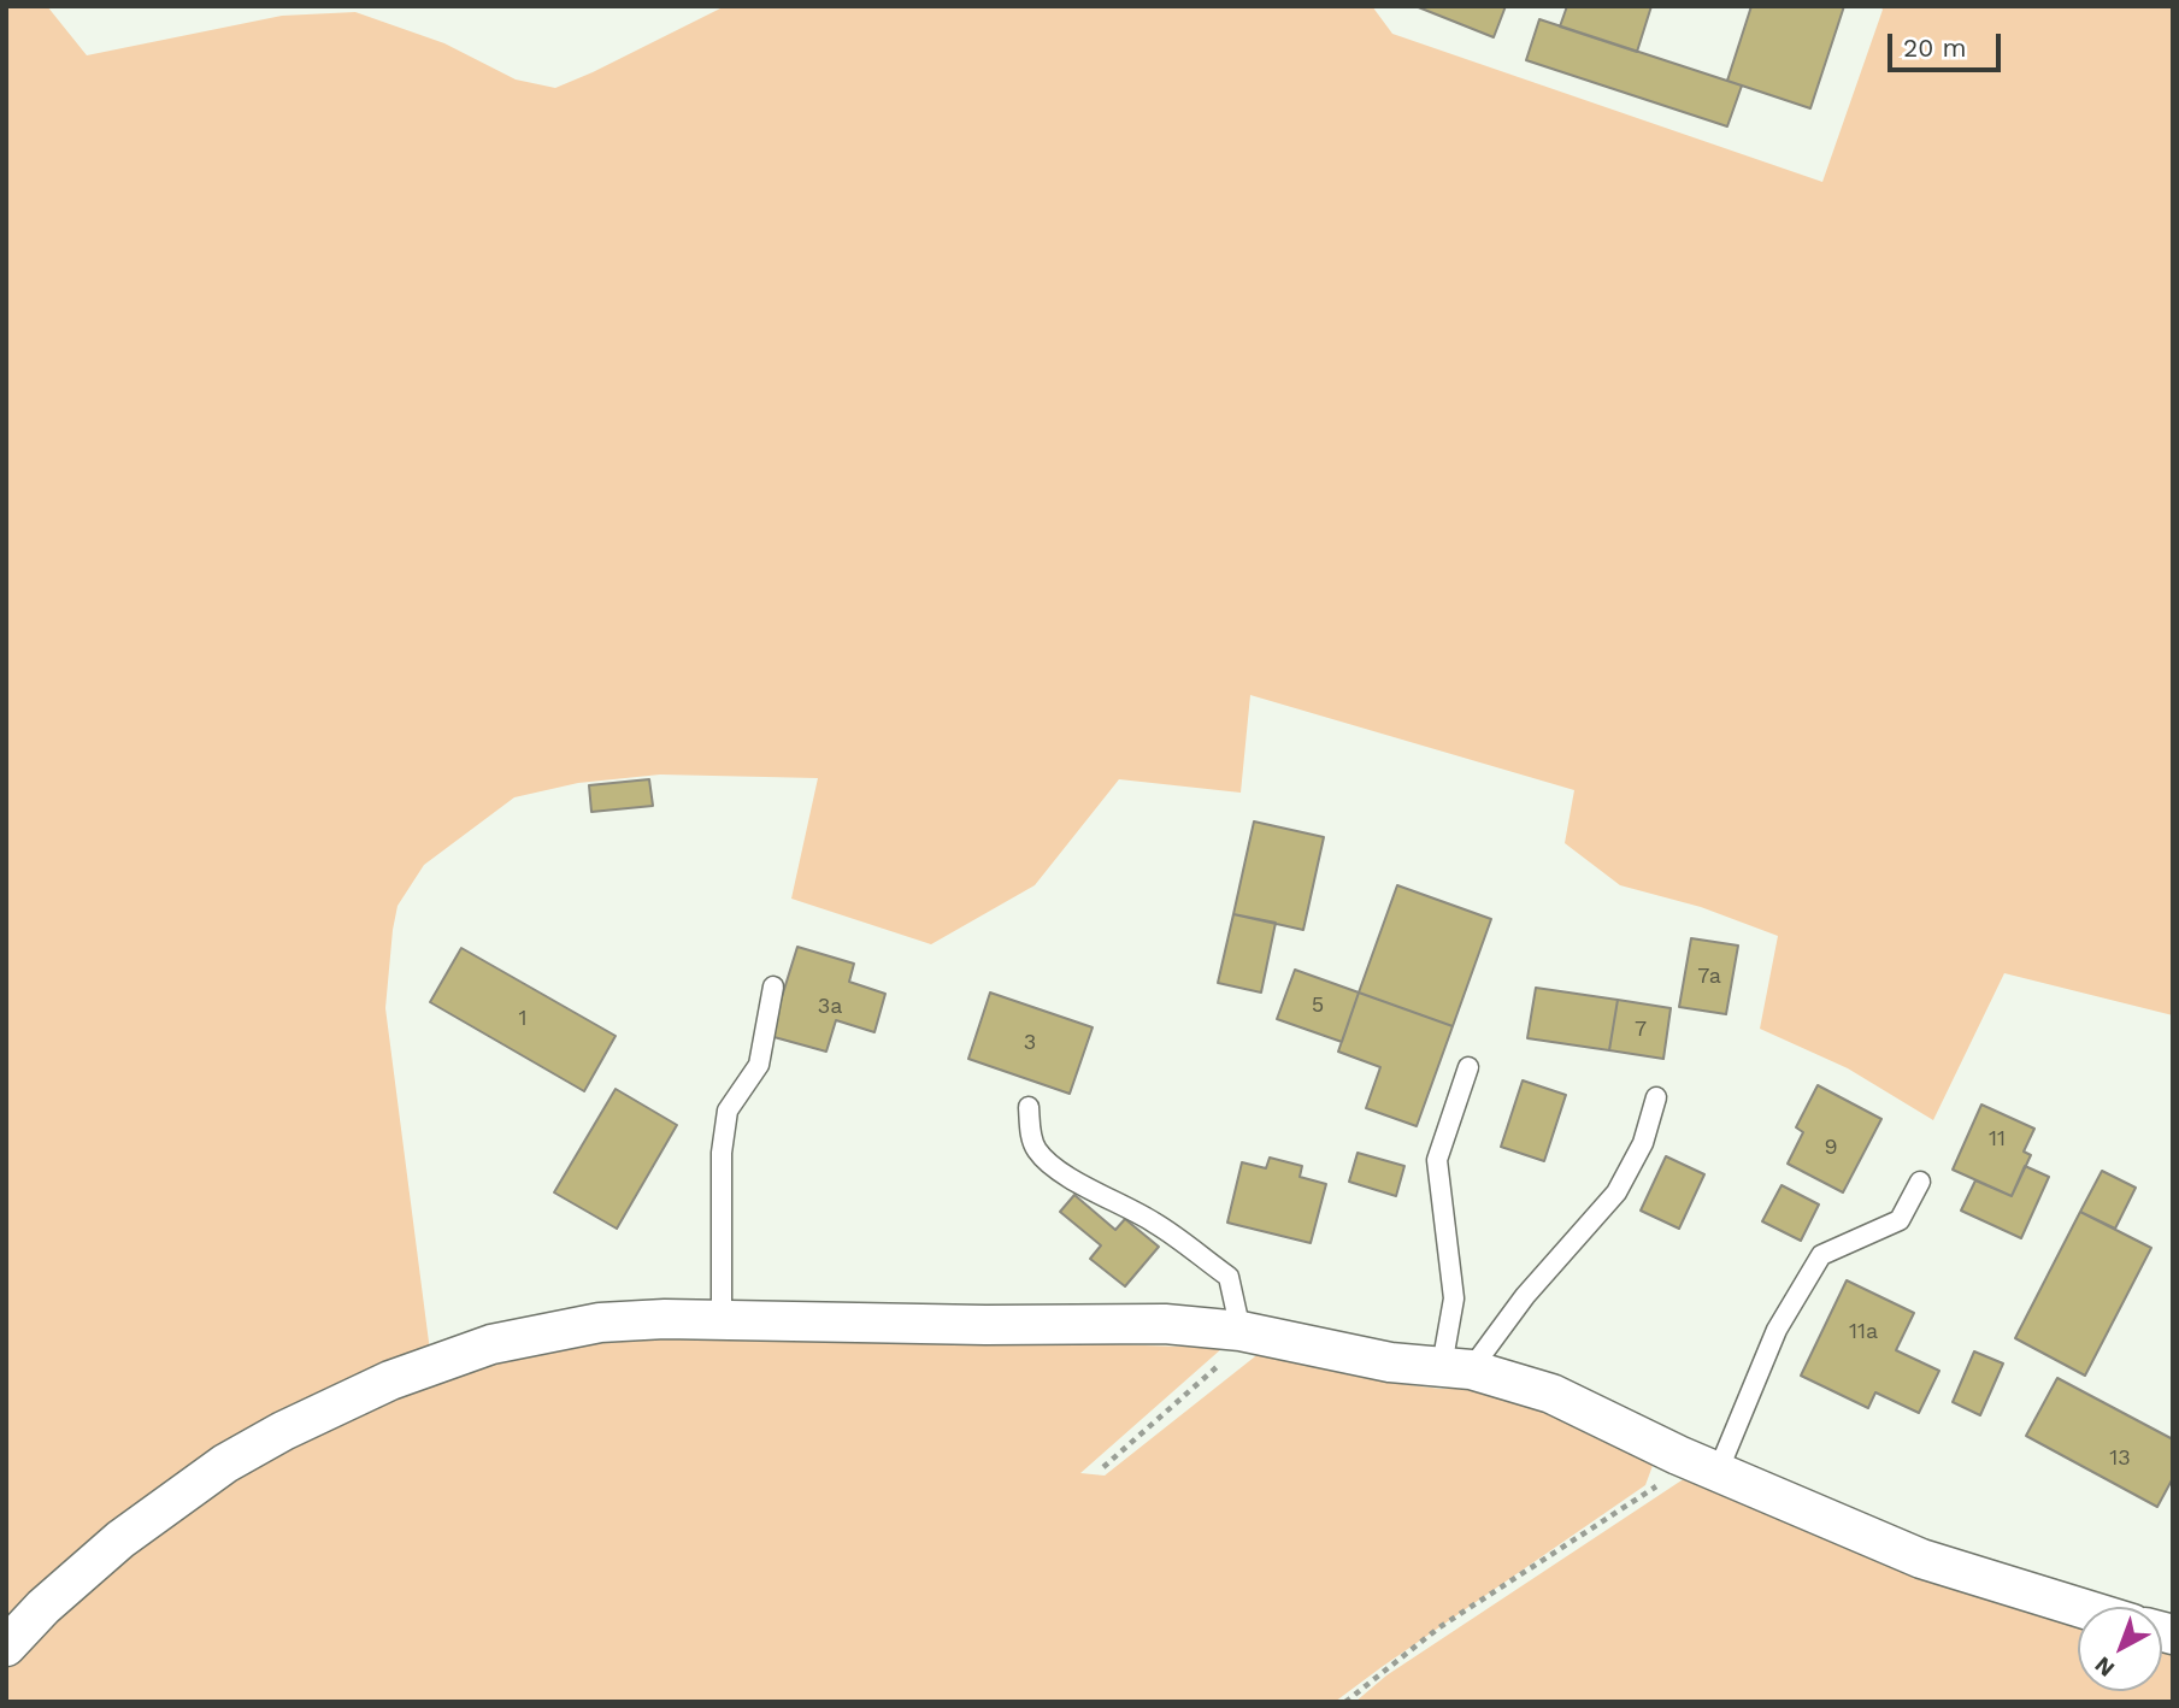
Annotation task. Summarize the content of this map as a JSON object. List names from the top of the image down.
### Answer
{
  "house_numbers": [
    "7a",
    "5",
    "3a",
    "1",
    "7",
    "3",
    "11",
    "9",
    "11a",
    "13"
  ],
  "scale_bar": "20 m",
  "north": "bottom left"
}
